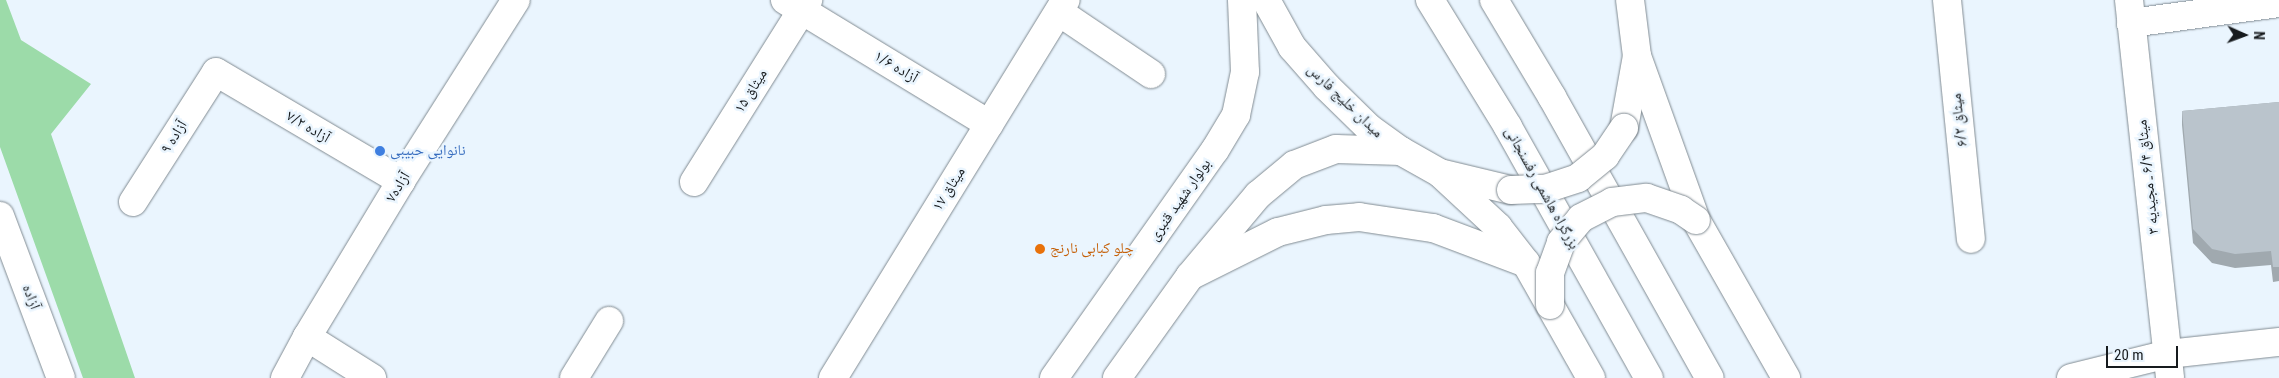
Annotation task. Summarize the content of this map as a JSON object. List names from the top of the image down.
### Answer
{
  "streets": {
    "main road": [
      "آزاده ۱/۶",
      "میثاق ۱۵",
      "میدان خلیج فارس",
      "میثاق ۶/۲",
      "آزاده ۷/۲",
      "آزاده ۹",
      "میثاق ۶/۴ ـ مجیدیه ۳",
      "آزاده۷",
      "بزرگراه هاشمی رفسنجانی",
      "میثاق ۱۷",
      "بولوار شهید قنبری",
      "آزاده"
    ]
  },
  "crossings": [
    ["آزاده ۱/۶", "میثاق ۱۵"],
    ["آزاده ۱/۶", "میثاق ۱۷"],
    ["آزاده ۷/۲", "آزاده ۹"],
    ["آزاده ۷/۲", "آزاده۷"]
  ],
  "places": ["نانوایی حبیبی", "چلو کبابی نارنج"],
  "scale_bar": "20 m",
  "north": "right"
}
